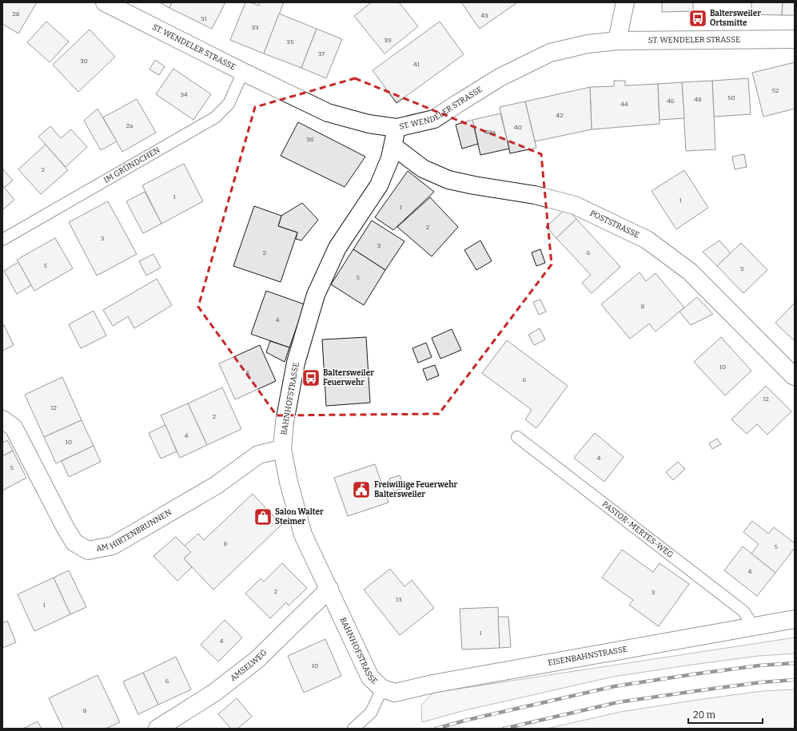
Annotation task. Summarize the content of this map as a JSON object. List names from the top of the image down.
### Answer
{
  "streets": {
    "street": [
      "ST. WENDELER STRASSE",
      "POSTSTRASSE",
      "BAHNHOFSTRASSE",
      "AM HIRTENBRUNNEN",
      "EISENBAHNSTRASSE",
      "AMSELWEG"
    ],
    "lane": ["IM GRÜNDCHEN", "PASTOR-MERTES-WEG"]
  },
  "crossings": [
    ["ST. WENDELER STRASSE", "IM GRÜNDCHEN"],
    ["ST. WENDELER STRASSE", "BAHNHOFSTRASSE"],
    ["POSTSTRASSE", "BAHNHOFSTRASSE"],
    ["BAHNHOFSTRASSE", "AM HIRTENBRUNNEN"],
    ["BAHNHOFSTRASSE", "EISENBAHNSTRASSE"],
    ["BAHNHOFSTRASSE", "AMSELWEG"],
    ["PASTOR-MERTES-WEG", "EISENBAHNSTRASSE"]
  ],
  "places": {
    "bus stop": ["Baltersweiler Ortsmitte", "Baltersweiler Feuerwehr"],
    "public building": ["Freiwillige Feuerwehr Baltersweiler"],
    "shop": ["Salon Walter Steimer"]
  },
  "house_numbers": [
    "28",
    "43",
    "31",
    "33",
    "39",
    "35",
    "37",
    "30",
    "41",
    "52",
    "34",
    "50",
    "48",
    "46",
    "44",
    "42",
    "2a",
    "40",
    "40a",
    "38",
    "2",
    "1",
    "1",
    "1",
    "2",
    "3",
    "3",
    "2",
    "6",
    "5",
    "3",
    "5",
    "8",
    "4",
    "10",
    "6",
    "6",
    "12",
    "12",
    "2",
    "4",
    "10",
    "4",
    "5",
    "8",
    "5",
    "4",
    "2",
    "3",
    "13",
    "1",
    "1",
    "4",
    "10",
    "6",
    "8"
  ],
  "scale_bar": "20 m"
}
